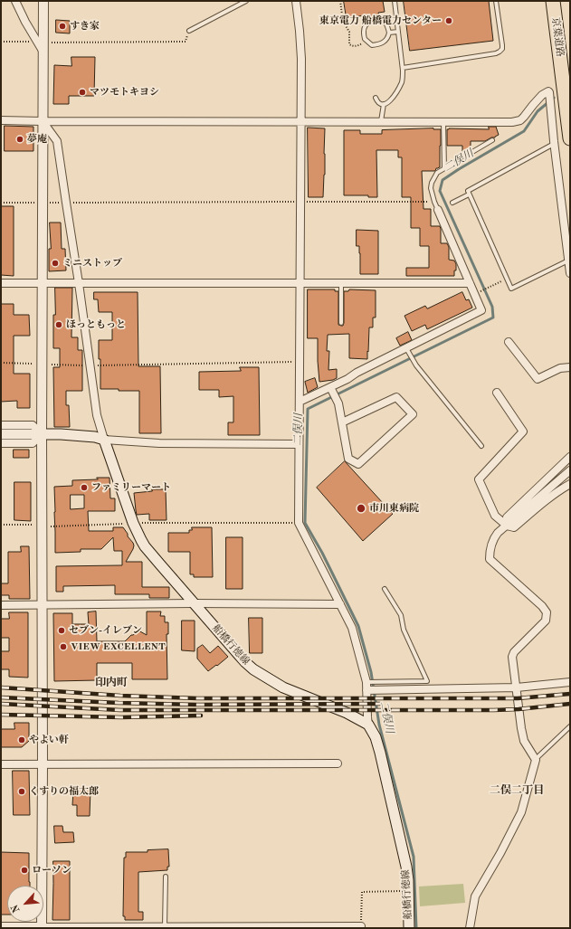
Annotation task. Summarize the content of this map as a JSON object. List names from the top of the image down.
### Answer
{
  "streets": {
    "highway": ["京葉道路"],
    "main road": ["船橋行徳線"]
  },
  "districts": ["印内町", "二俣二丁目"],
  "water": ["二俣川"],
  "places": [
    "東京電力 船橋電力センター",
    "すき家",
    "マツモトキヨシ",
    "夢庵",
    "ミニストップ",
    "ほっともっと",
    "ファミリーマート",
    "市川東病院",
    "セブン-イレブン",
    "VIEW EXCELLENT",
    "やよい軒",
    "くすりの福太郎",
    "ローソン"
  ],
  "north": "bottom left"
}
